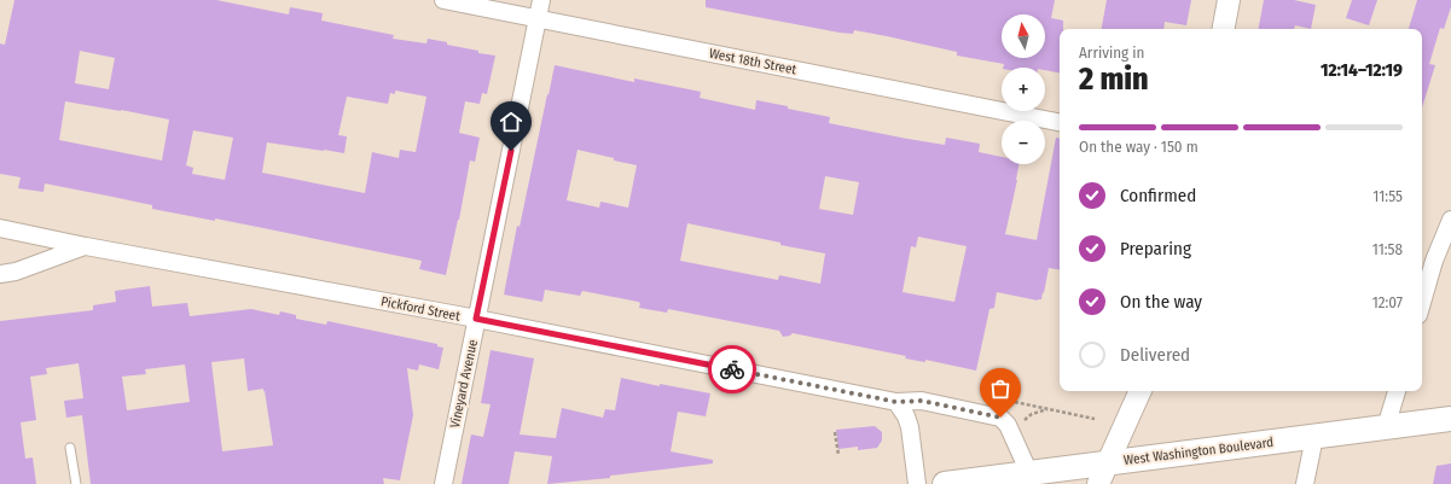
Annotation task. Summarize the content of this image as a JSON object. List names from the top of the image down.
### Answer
{
  "streets": {
    "main road": ["West Washington Boulevard"],
    "street": ["West 18th Street", "Pickford Street", "Vineyard Avenue"]
  },
  "crossings": [
    ["West 18th Street", "Vineyard Avenue"],
    ["Pickford Street", "Vineyard Avenue"],
    ["Pickford Street", "West Washington Boulevard"]
  ],
  "north": "top",
  "page": {
    "map_buttons": ["+", "−"],
    "heading": ["2 min", "Arriving in", "12:14–12:19"],
    "bar": "On the way · 150 m",
    "list": [
      ["Confirmed", "11:55"],
      ["Preparing", "11:58"],
      ["On the way", "12:07"],
      "Delivered"
    ]
  }
}
